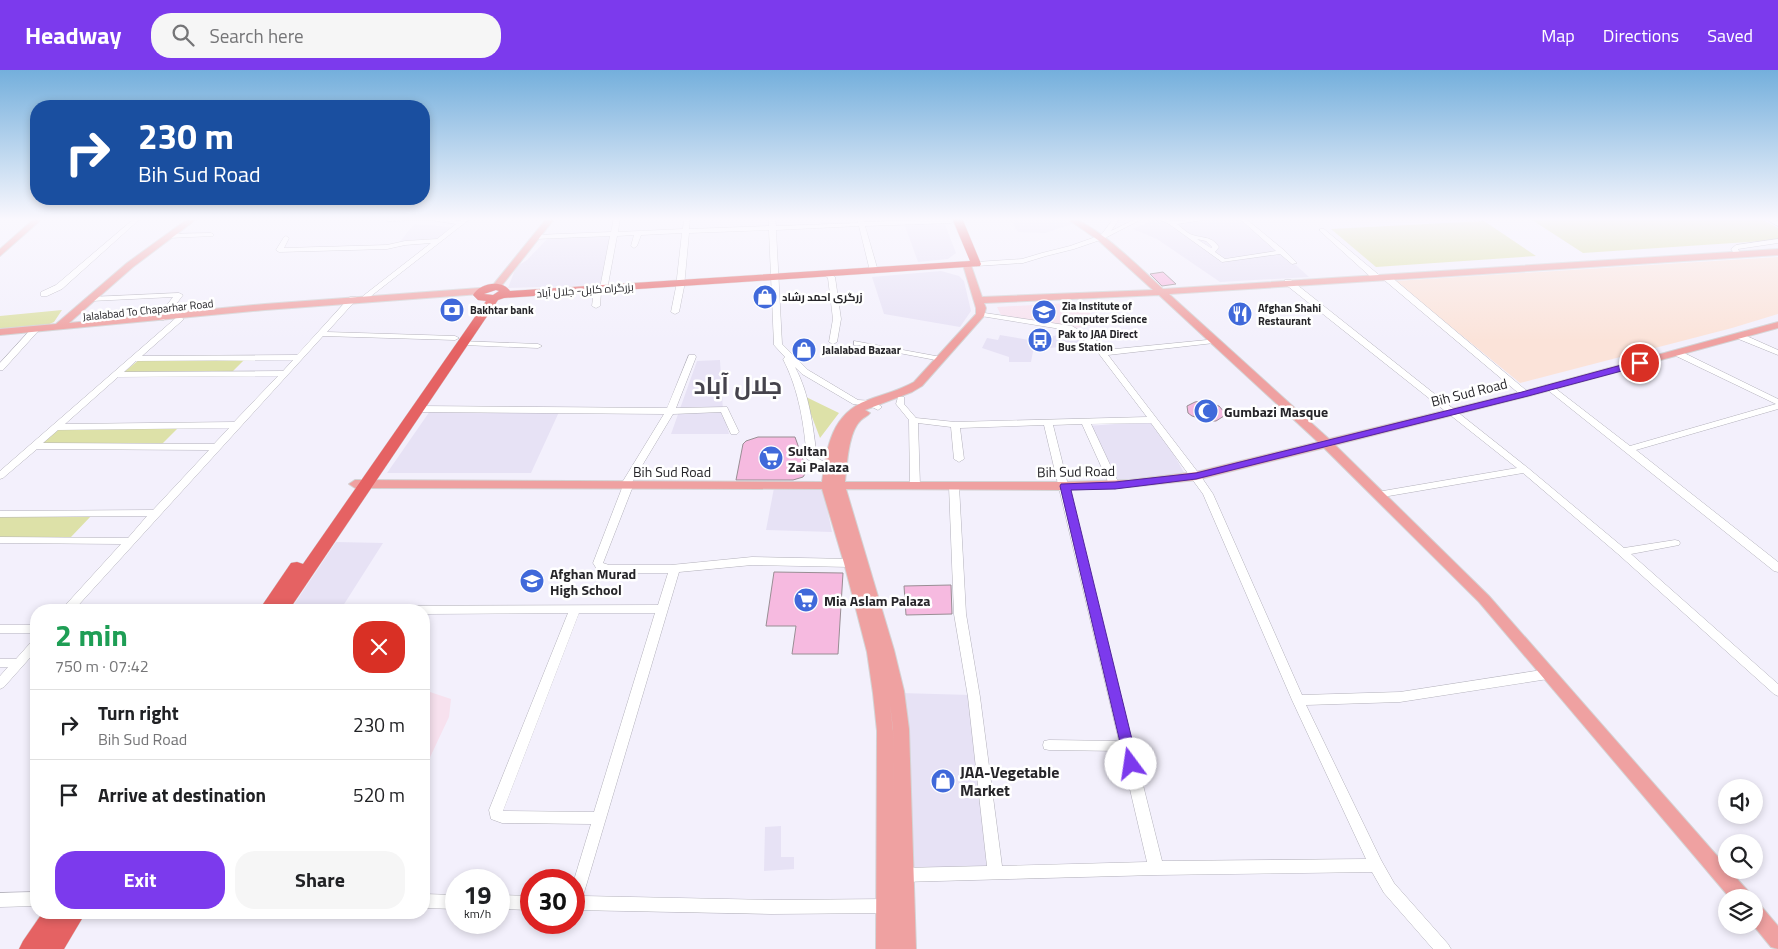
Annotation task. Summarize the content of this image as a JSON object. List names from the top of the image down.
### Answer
{
  "streets": {
    "highway": ["بزرگراه کابل- جلال آباد"],
    "main road": ["Jalalabad To Chaparhar Road", "Bih Sud Road"]
  },
  "crossings": [
    ["بزرگراه کابل- جلال آباد", "Jalalabad To Chaparhar Road"]
  ],
  "districts": ["جلال آباد"],
  "places": {
    "shop": ["زرگری احمد رشاد", "Jalalabad Bazaar", "JAA-Vegetable Market"],
    "bank": ["Bakhtar bank"],
    "school or university": ["Zia Institute of Computer Science", "Afghan Murad High School"],
    "restaurant": ["Afghan Shahi Restaurant"],
    "bus stop": ["Pak to JAA Direct Bus Station"],
    "mosque": ["Gumbazi Masque"],
    "supermarket": ["Sultan Zai Palaza", "Mia Aslam Palaza"]
  },
  "page": {
    "header": "Headway",
    "search": "Search here",
    "nav": ["Map", "Directions", "Saved"],
    "turn": ["230 m", "Bih Sud Road"],
    "heading": ["2 min", "750 m · 07:42"],
    "list": [
      {
        "name": "Turn right",
        "note": "Bih Sud Road",
        "value": "230 m"
      },
      {
        "name": "Arrive at destination",
        "value": "520 m"
      }
    ],
    "buttons": ["Exit", "Share"],
    "speed": "19 km/h",
    "limit": "30"
  }
}
